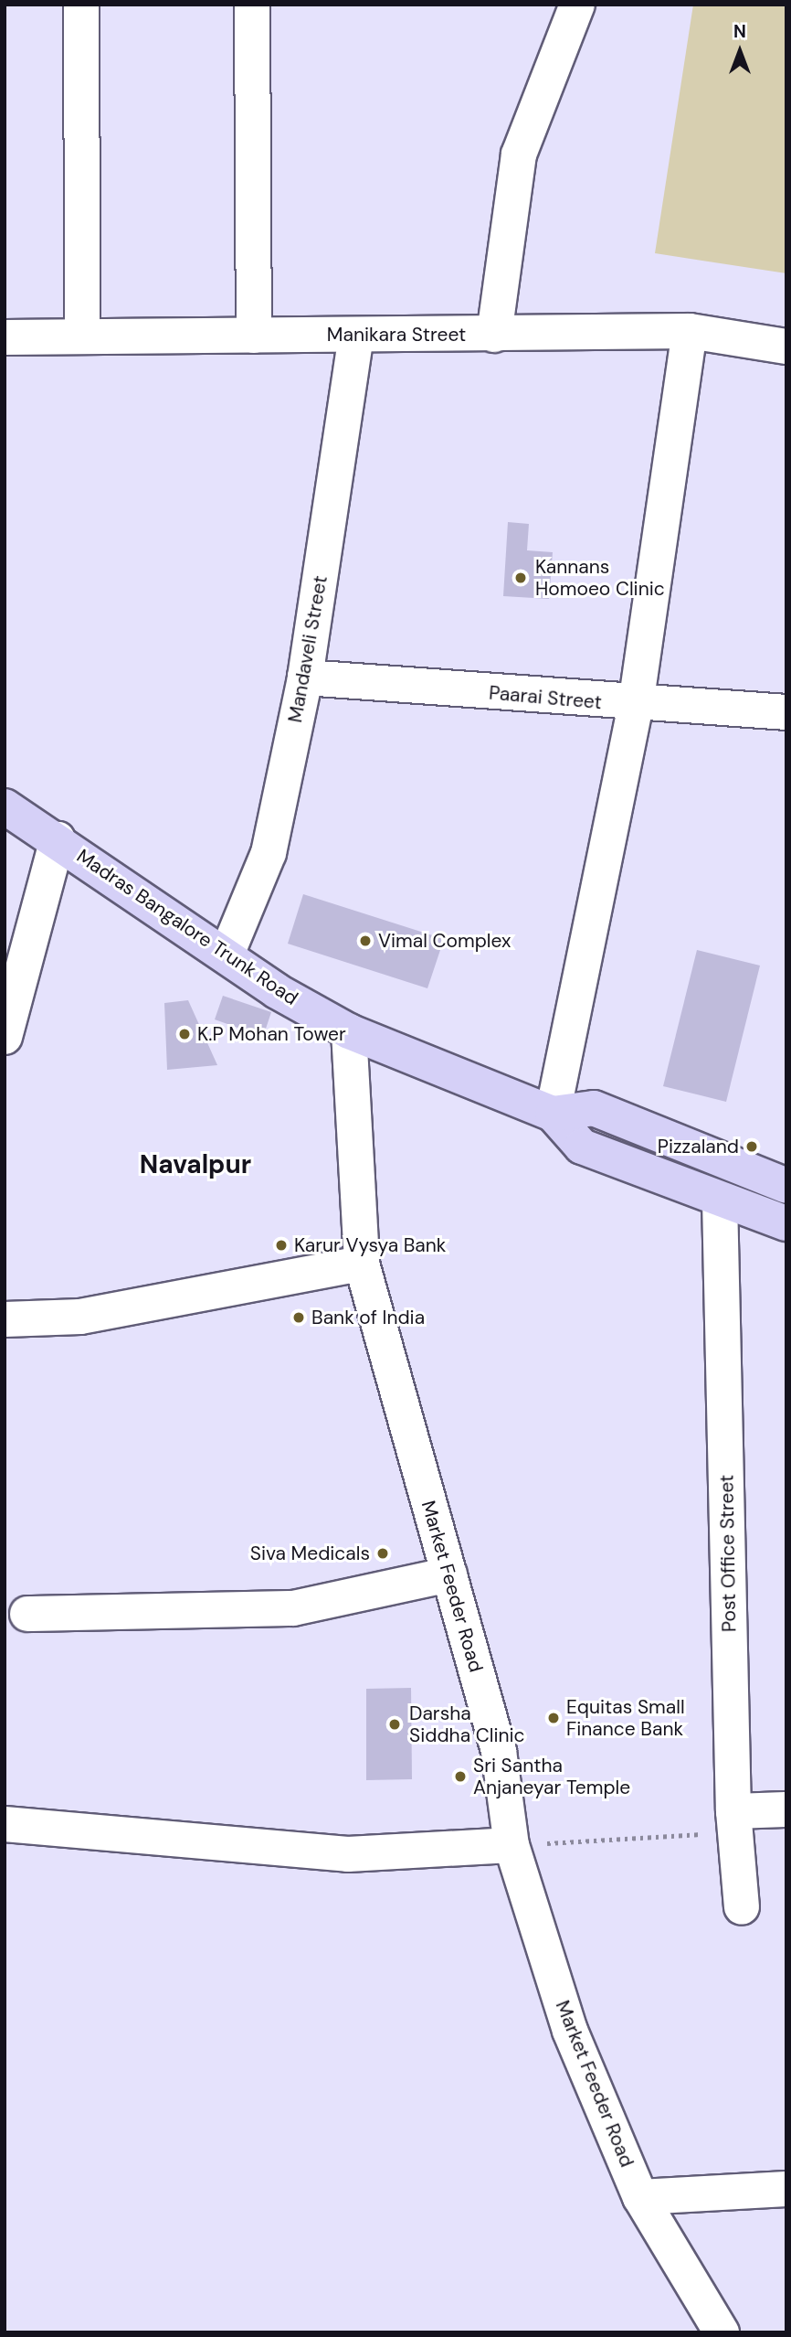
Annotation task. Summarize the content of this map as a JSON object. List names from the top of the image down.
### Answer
{
  "streets": {
    "highway": ["Madras Bangalore Trunk Road"],
    "street": [
      "Manikara Street",
      "Mandaveli Street",
      "Paarai Street",
      "Post Office Street",
      "Market Feeder Road"
    ]
  },
  "crossings": [
    ["Manikara Street", "Mandaveli Street"],
    ["Mandaveli Street", "Paarai Street"],
    ["Mandaveli Street", "Madras Bangalore Trunk Road"],
    ["Madras Bangalore Trunk Road", "Post Office Street"],
    ["Madras Bangalore Trunk Road", "Market Feeder Road"]
  ],
  "districts": ["Navalpur"],
  "places": [
    "Kannans Homoeo Clinic",
    "Vimal Complex",
    "K.P Mohan Tower",
    "Pizzaland",
    "Karur Vysya Bank",
    "Bank of India",
    "Siva Medicals",
    "Equitas Small Finance Bank",
    "Darsha Siddha Clinic",
    "Sri Santha Anjaneyar Temple"
  ],
  "north": "top"
}
